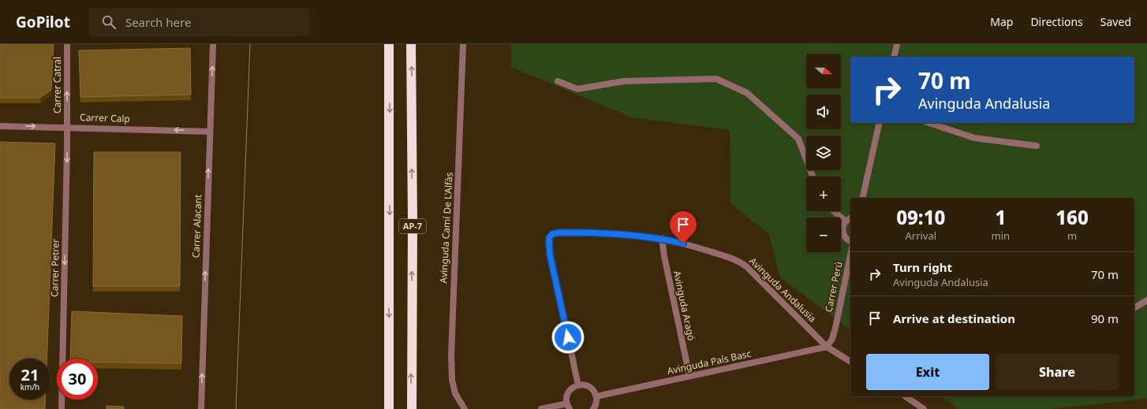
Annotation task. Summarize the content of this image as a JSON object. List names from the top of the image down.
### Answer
{
  "streets": {
    "highway": ["AP-7"],
    "street": [
      "Carrer Catral",
      "Carrer Calp",
      "Carrer Alacant",
      "Avinguda Camí De L'Alfàs",
      "Carrer Petrer",
      "Carrer Perú",
      "Avinguda Andalusia",
      "Avinguda Aragó",
      "Avinguda País Basc"
    ]
  },
  "crossings": [
    ["Carrer Catral", "Carrer Calp"],
    ["Carrer Catral", "Carrer Petrer"],
    ["Carrer Calp", "Carrer Alacant"],
    ["Carrer Calp", "Carrer Petrer"],
    ["Carrer Perú", "Avinguda Andalusia"],
    ["Carrer Perú", "Avinguda País Basc"],
    ["Avinguda Andalusia", "Avinguda Aragó"],
    ["Avinguda Andalusia", "Avinguda País Basc"],
    ["Avinguda Aragó", "Avinguda País Basc"]
  ],
  "one_way": ["Carrer Catral", "Carrer Alacant", "Carrer Petrer"],
  "north": "right",
  "page": {
    "header": "GoPilot",
    "search": "Search here",
    "nav": ["Map", "Directions", "Saved"],
    "map_buttons": ["+", "−"],
    "turn": ["70 m", "Avinguda Andalusia"],
    "eta": [
      "09:10",
      "Arrival",
      "1",
      "min",
      "160",
      "m"
    ],
    "list": [
      {
        "name": "Turn right",
        "note": "Avinguda Andalusia",
        "value": "70 m"
      },
      {
        "name": "Arrive at destination",
        "value": "90 m"
      }
    ],
    "buttons": ["Exit", "Share"],
    "speed": "21 km/h",
    "limit": "30"
  }
}
